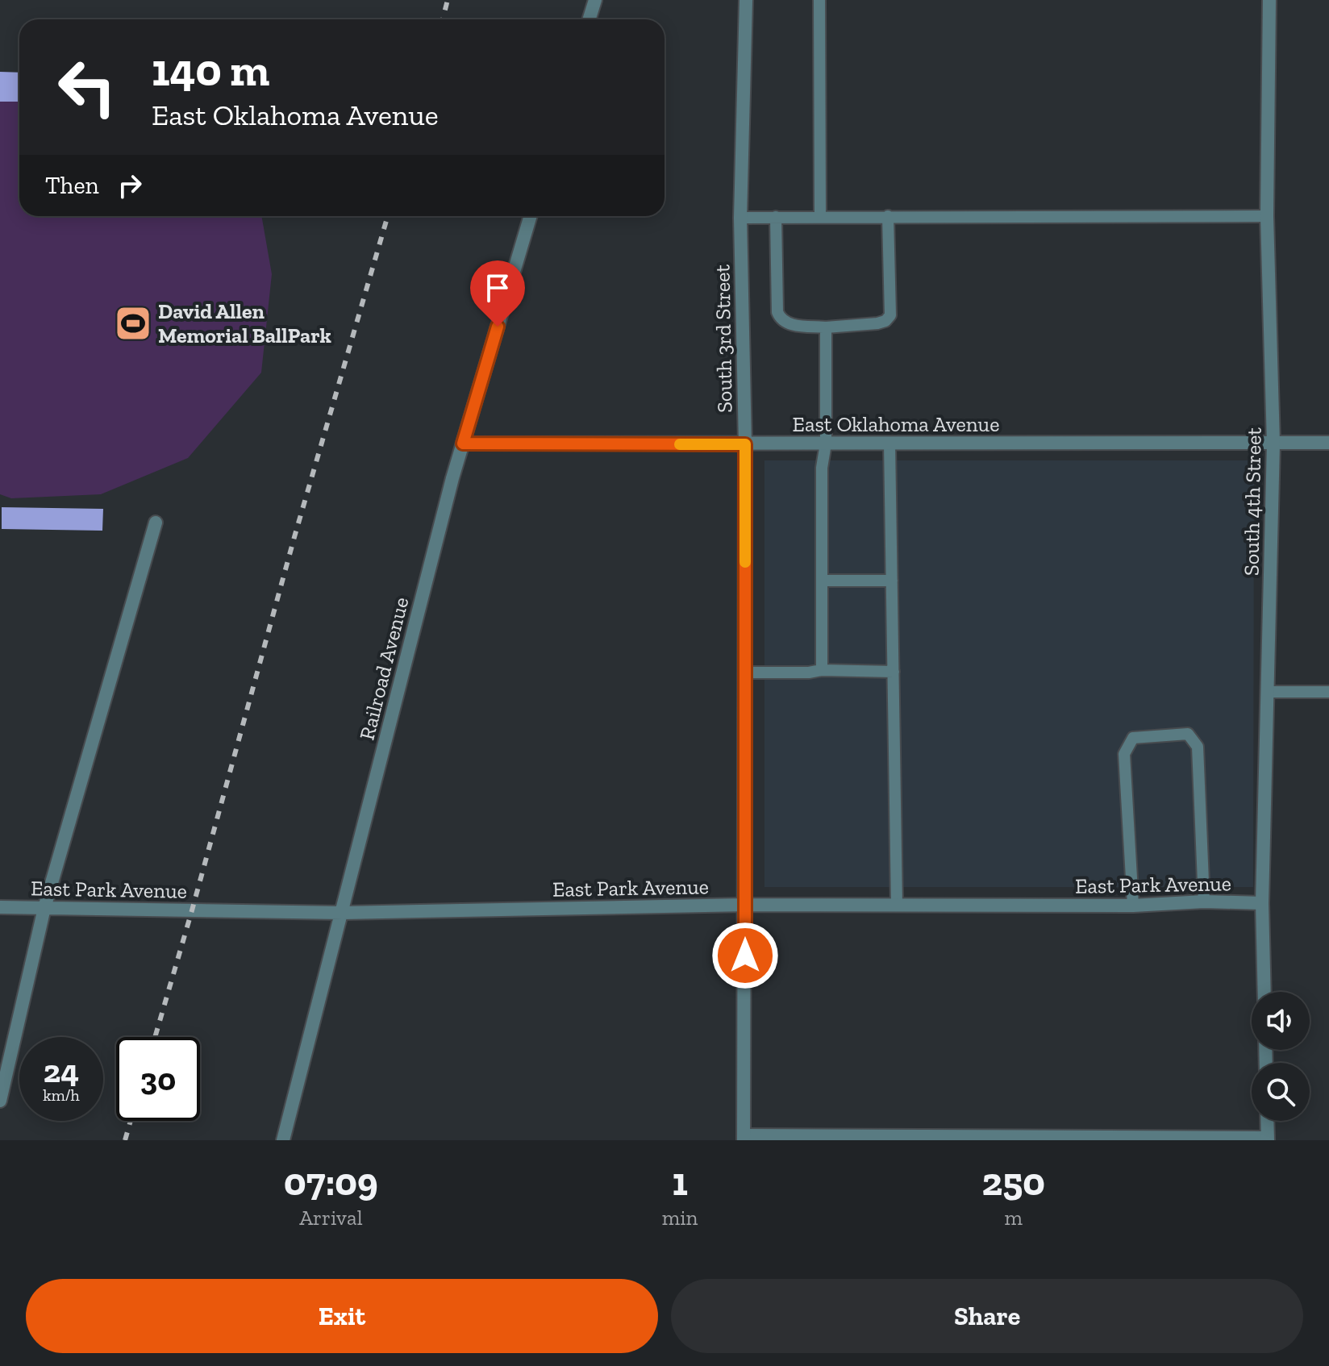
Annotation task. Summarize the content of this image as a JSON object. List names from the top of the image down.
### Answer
{
  "streets": {
    "street": [
      "South 3rd Street",
      "East Oklahoma Avenue",
      "South 4th Street",
      "Railroad Avenue",
      "East Park Avenue"
    ]
  },
  "crossings": [
    ["South 3rd Street", "East Oklahoma Avenue"],
    ["South 3rd Street", "East Park Avenue"],
    ["East Oklahoma Avenue", "South 4th Street"],
    ["East Oklahoma Avenue", "Railroad Avenue"],
    ["South 4th Street", "East Park Avenue"],
    ["Railroad Avenue", "East Park Avenue"]
  ],
  "places": {
    "sports": ["David Allen Memorial BallPark"]
  },
  "page": {
    "turn": ["140 m", "East Oklahoma Avenue"],
    "then": "Then",
    "speed": "24 km/h",
    "limit": "30",
    "eta": [
      "07:09",
      "Arrival",
      "1",
      "min",
      "250",
      "m"
    ],
    "buttons": ["Exit", "Share"]
  }
}
